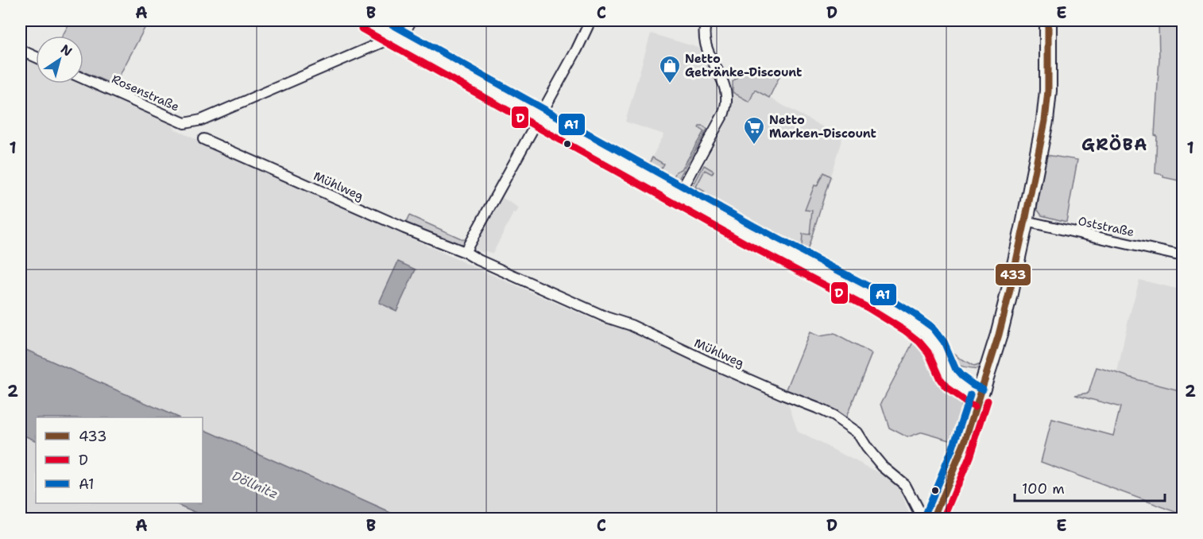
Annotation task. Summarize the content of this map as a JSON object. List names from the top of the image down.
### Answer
{
  "streets": {
    "street": ["Rosenstraße", "Mühlweg", "Oststraße"]
  },
  "districts": ["GRÖBA"],
  "water": ["Döllnitz"],
  "places": {
    "shop": ["Netto Getränke-Discount"],
    "supermarket": ["Netto Marken-Discount"]
  },
  "lines": ["transit line 433", "transit line A1", "transit line D"],
  "legend": ["433", "D", "A1"],
  "scale_bar": "100 m",
  "north": "top right",
  "grid": {
    "columns": [
      "A",
      "B",
      "C",
      "D",
      "E"
    ],
    "rows": ["1", "2"]
  }
}
